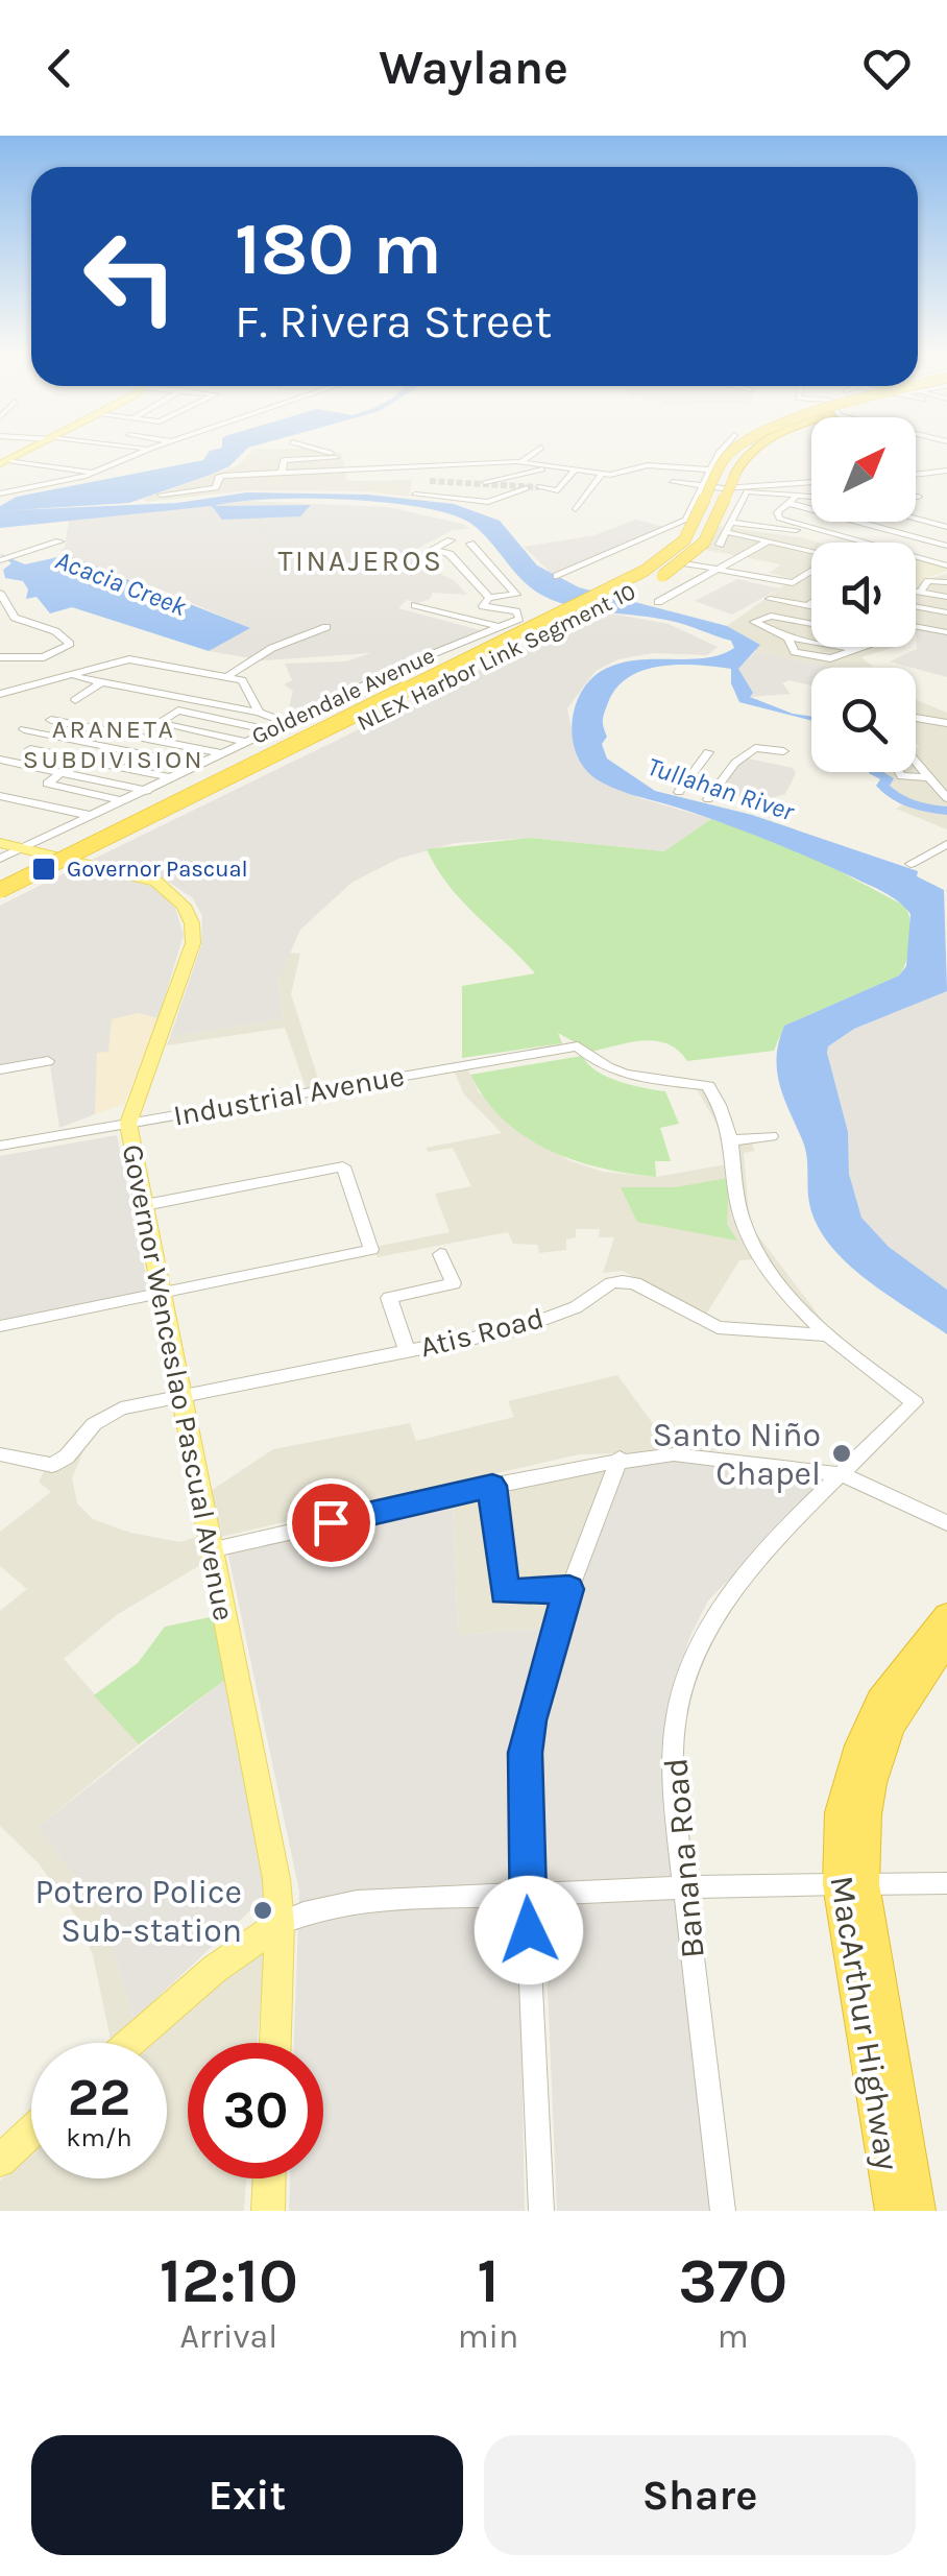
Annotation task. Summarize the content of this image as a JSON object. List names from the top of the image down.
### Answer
{
  "streets": {
    "highway": ["NLEX Harbor Link Segment 10", "MacArthur Highway"],
    "main road": ["Governor Wenceslao Pascual Avenue"],
    "street": [
      "Goldendale Avenue",
      "Industrial Avenue",
      "Atis Road",
      "Banana Road"
    ]
  },
  "crossings": [
    ["Goldendale Avenue", "Governor Wenceslao Pascual Avenue"],
    ["Industrial Avenue", "Governor Wenceslao Pascual Avenue"],
    ["Atis Road", "Governor Wenceslao Pascual Avenue"],
    ["Atis Road", "Banana Road"]
  ],
  "districts": ["TINAJEROS", "ARANETA SUBDIVISION"],
  "water": ["Acacia Creek", "Tullahan River"],
  "places": {
    "transit": ["Governor Pascual"],
    "other": ["Santo Niño Chapel", "Potrero Police Sub-station"]
  },
  "north": "top right",
  "page": {
    "header": "Waylane",
    "turn": ["180 m", "F. Rivera Street"],
    "speed": "22 km/h",
    "limit": "30",
    "eta": [
      "12:10",
      "Arrival",
      "1",
      "min",
      "370",
      "m"
    ],
    "buttons": ["Exit", "Share"]
  }
}
